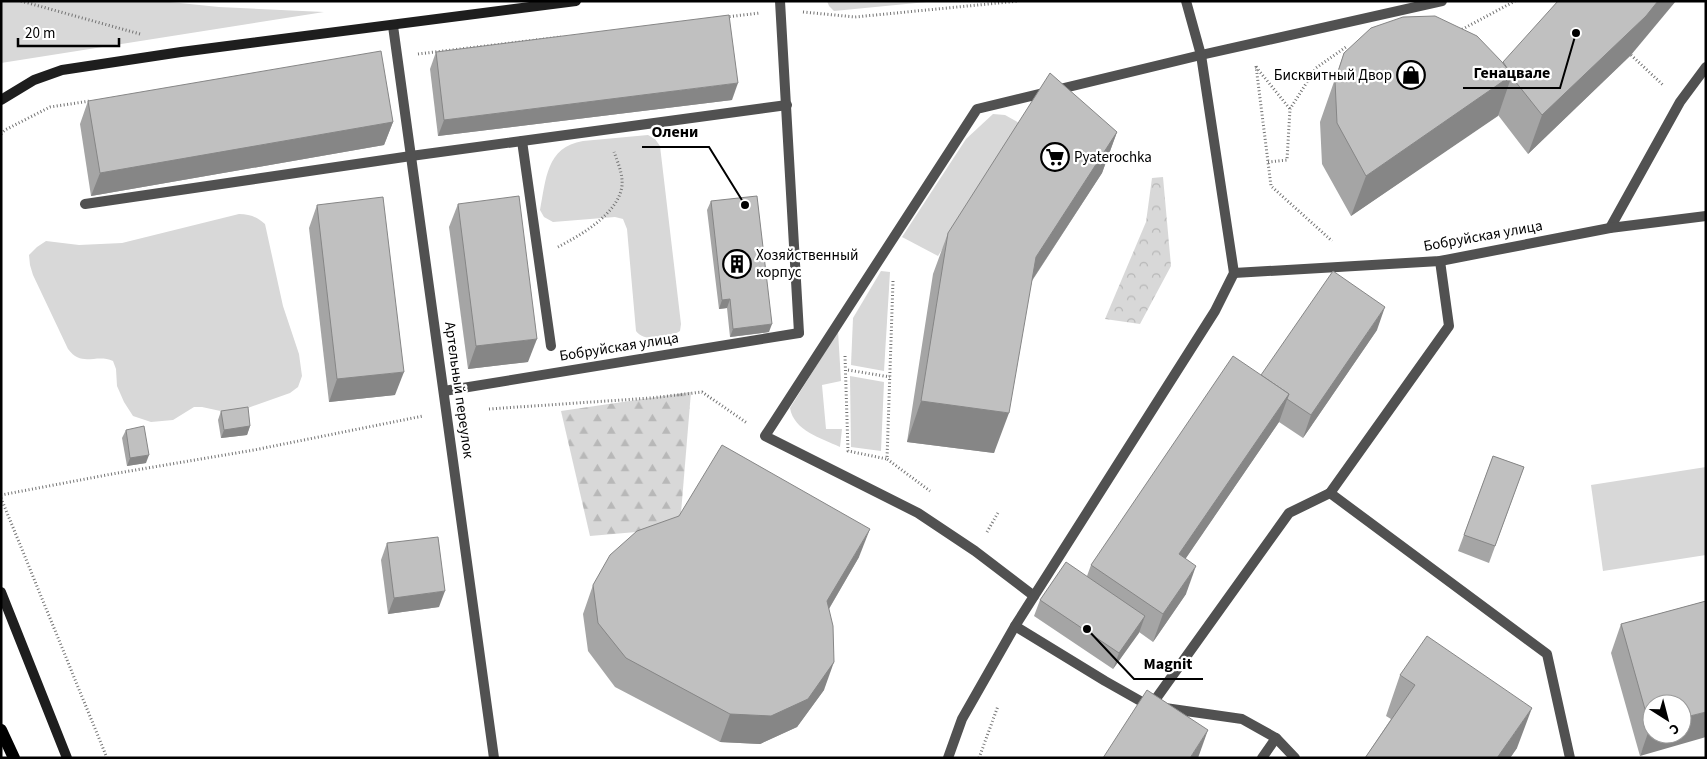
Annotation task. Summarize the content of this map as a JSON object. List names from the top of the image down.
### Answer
{
  "streets": {
    "street": ["Бобруйская улица", "Артельный переулок"]
  },
  "crossings": [
    ["Бобруйская улица", "Артельный переулок"]
  ],
  "places": {
    "other": ["Генацвале", "Олени", "Magnit"],
    "shop": ["Бисквитный Двор"],
    "supermarket": ["Pyaterochka"],
    "building": ["Хозяйственный корпус"]
  },
  "scale_bar": "20 m",
  "north": "bottom right"
}
